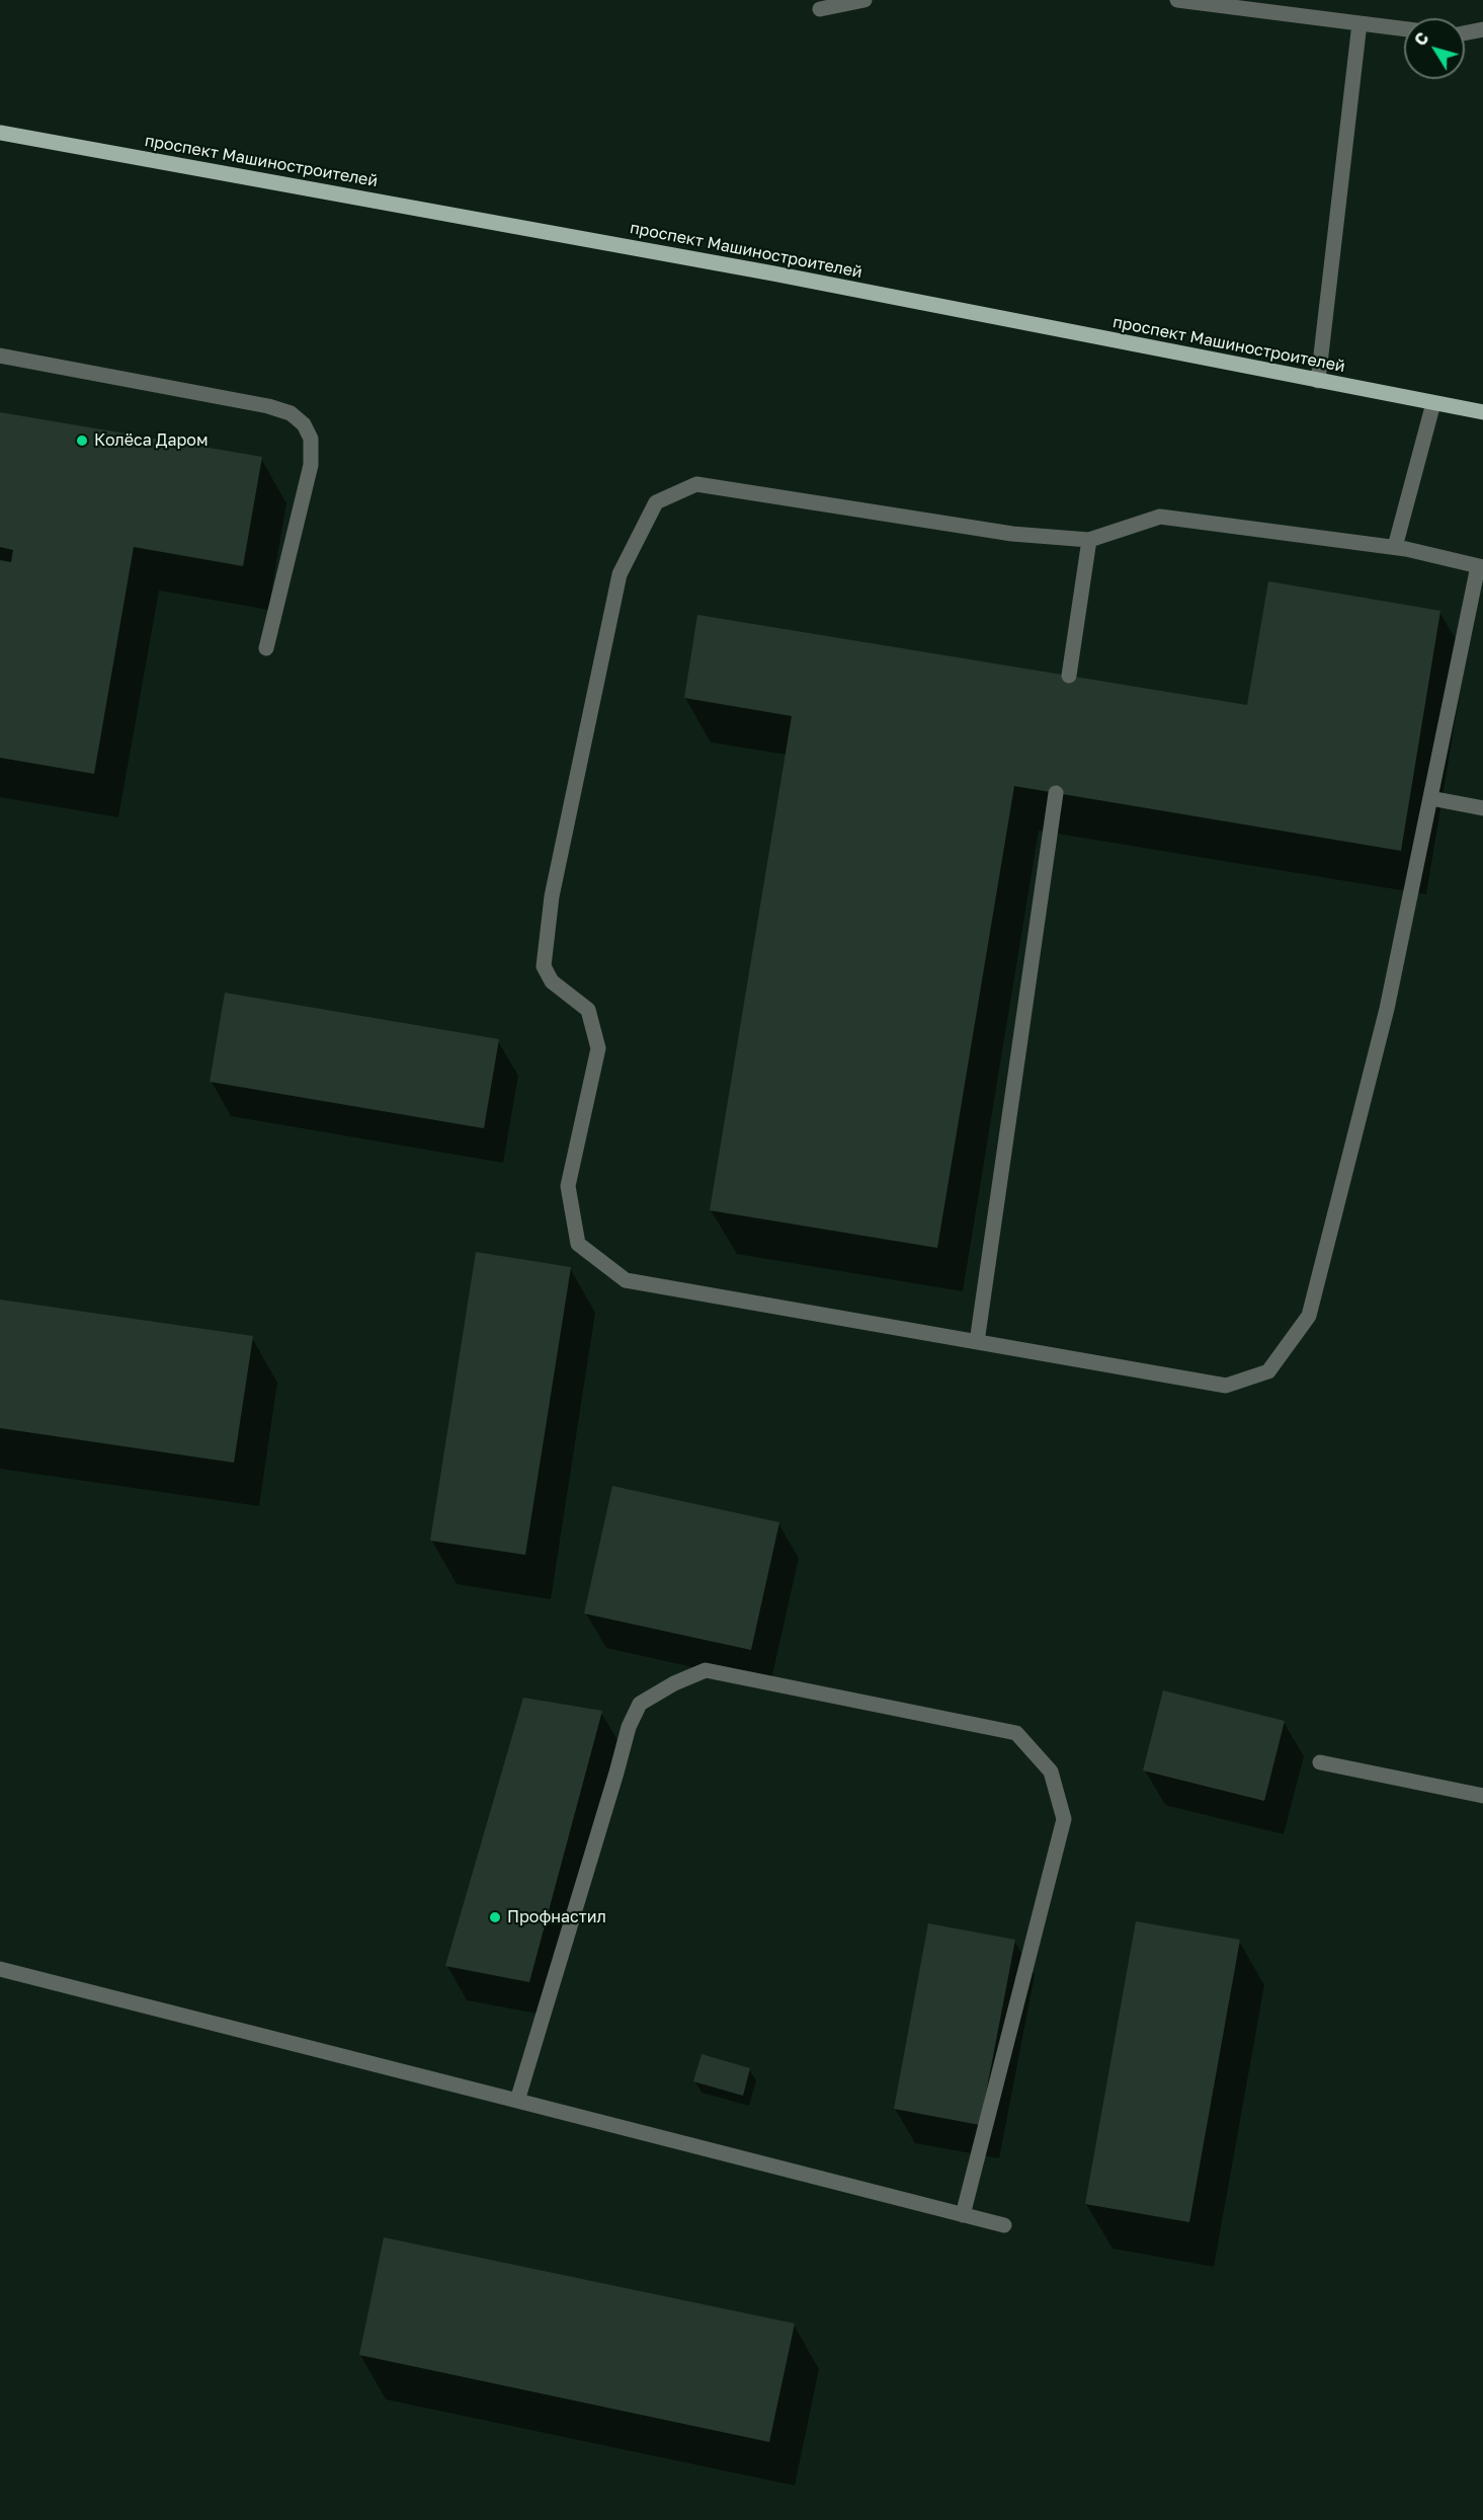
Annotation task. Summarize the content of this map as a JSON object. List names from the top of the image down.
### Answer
{
  "streets": {
    "main road": ["проспект Машиностроителей"]
  },
  "places": ["Колёса Даром", "Профнастил"],
  "north": "top left"
}
